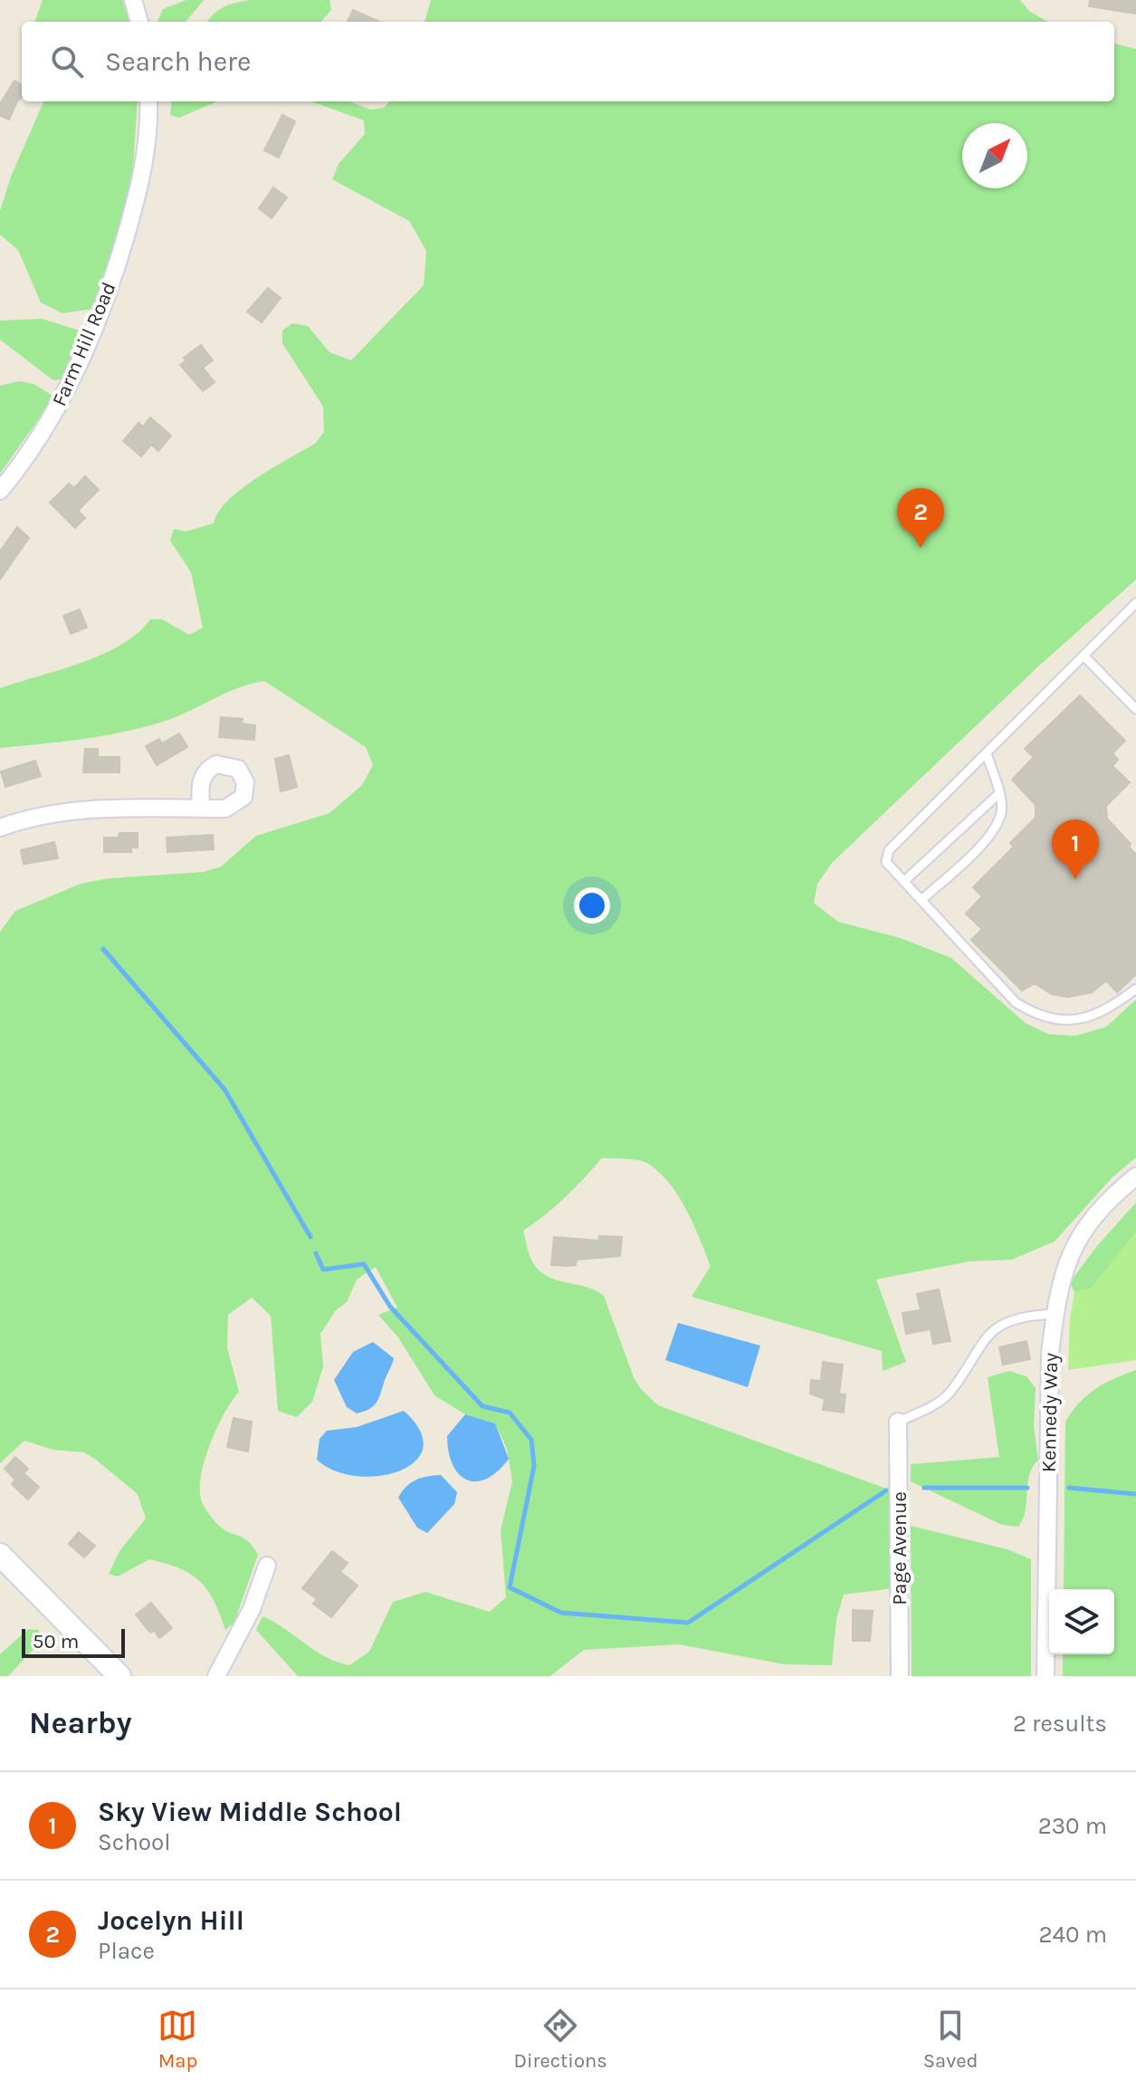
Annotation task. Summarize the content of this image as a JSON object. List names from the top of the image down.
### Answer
{
  "streets": {
    "street": ["Farm Hill Road", "Kennedy Way", "Page Avenue"]
  },
  "scale_bar": "50 m",
  "north": "top right",
  "page": {
    "search": "Search here",
    "pins": ["2", "1"],
    "scale": "50 m",
    "heading": ["Nearby", "2 results"],
    "list": [
      {
        "mark": "1",
        "name": "Sky View Middle School",
        "note": "School",
        "value": "230 m"
      },
      {
        "mark": "2",
        "name": "Jocelyn Hill",
        "note": "Place",
        "value": "240 m"
      }
    ],
    "nav": ["Map", "Directions", "Saved"]
  }
}
